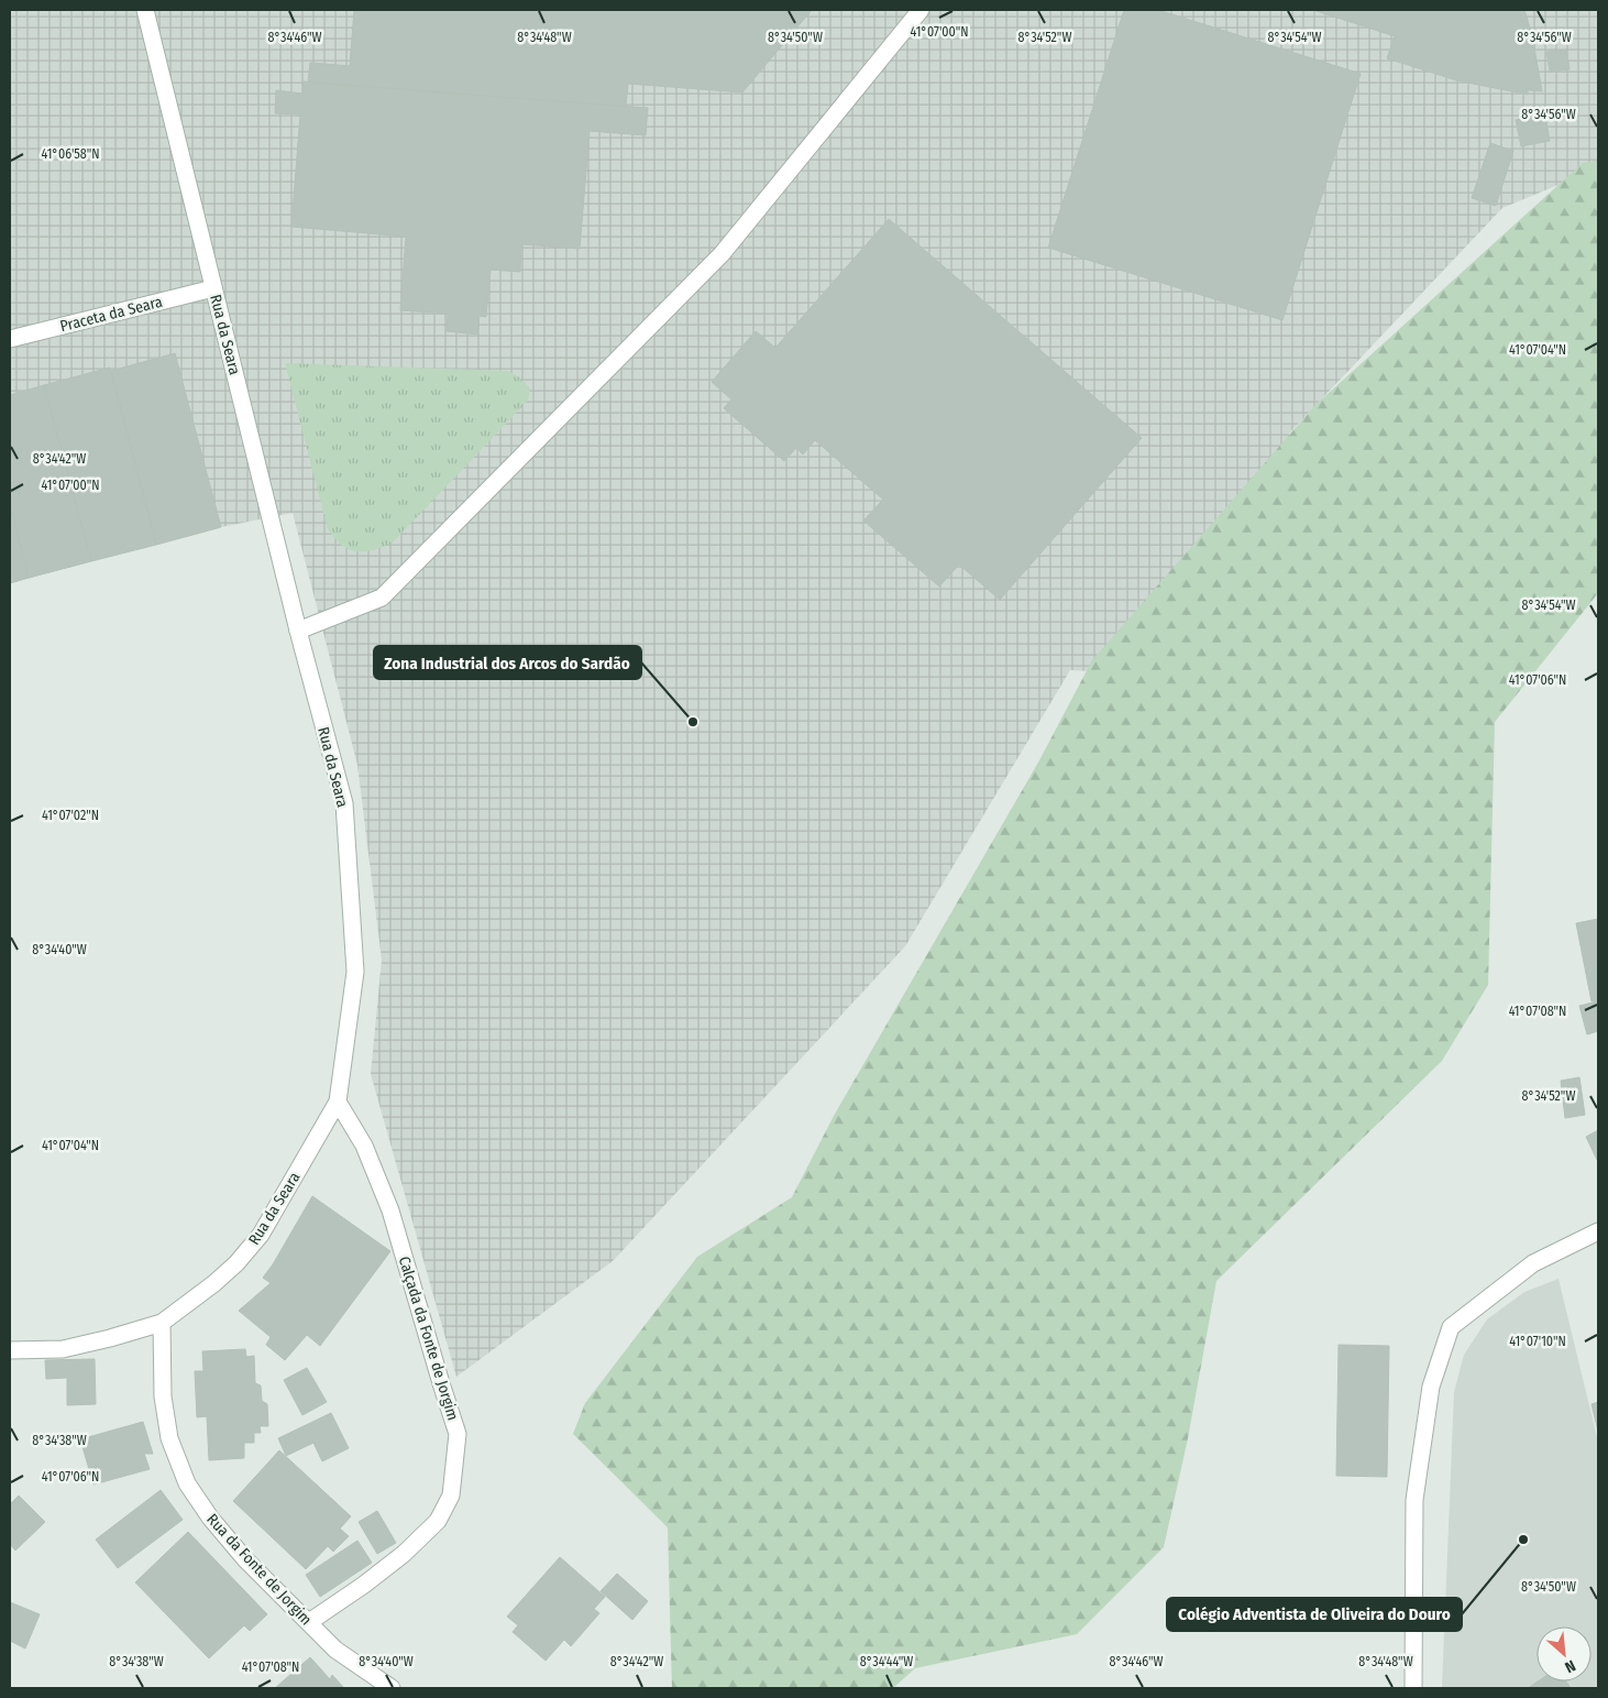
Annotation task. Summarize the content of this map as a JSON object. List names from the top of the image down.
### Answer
{
  "streets": {
    "street": [
      "Praceta da Seara",
      "Rua da Seara",
      "Calçada da Fonte de Jorgim",
      "Rua da Fonte de Jorgim"
    ]
  },
  "crossings": [
    ["Praceta da Seara", "Rua da Seara"],
    ["Rua da Seara", "Calçada da Fonte de Jorgim"],
    ["Rua da Seara", "Rua da Fonte de Jorgim"],
    ["Calçada da Fonte de Jorgim", "Rua da Fonte de Jorgim"]
  ],
  "places": ["Zona Industrial dos Arcos do Sardão", "Colégio Adventista de Oliveira do Douro"],
  "north": "bottom right",
  "coordinates": [
    "41°07'00\"N",
    "8°34'46\"W",
    "8°34'48\"W",
    "8°34'50\"W",
    "8°34'52\"W",
    "8°34'54\"W",
    "8°34'56\"W",
    "41°06'58\"N",
    "41°07'04\"N",
    "8°34'42\"W",
    "41°07'06\"N",
    "41°07'02\"N",
    "8°34'40\"W",
    "41°07'08\"N",
    "41°07'10\"N",
    "8°34'38\"W",
    "8°34'44\"W"
  ]
}
